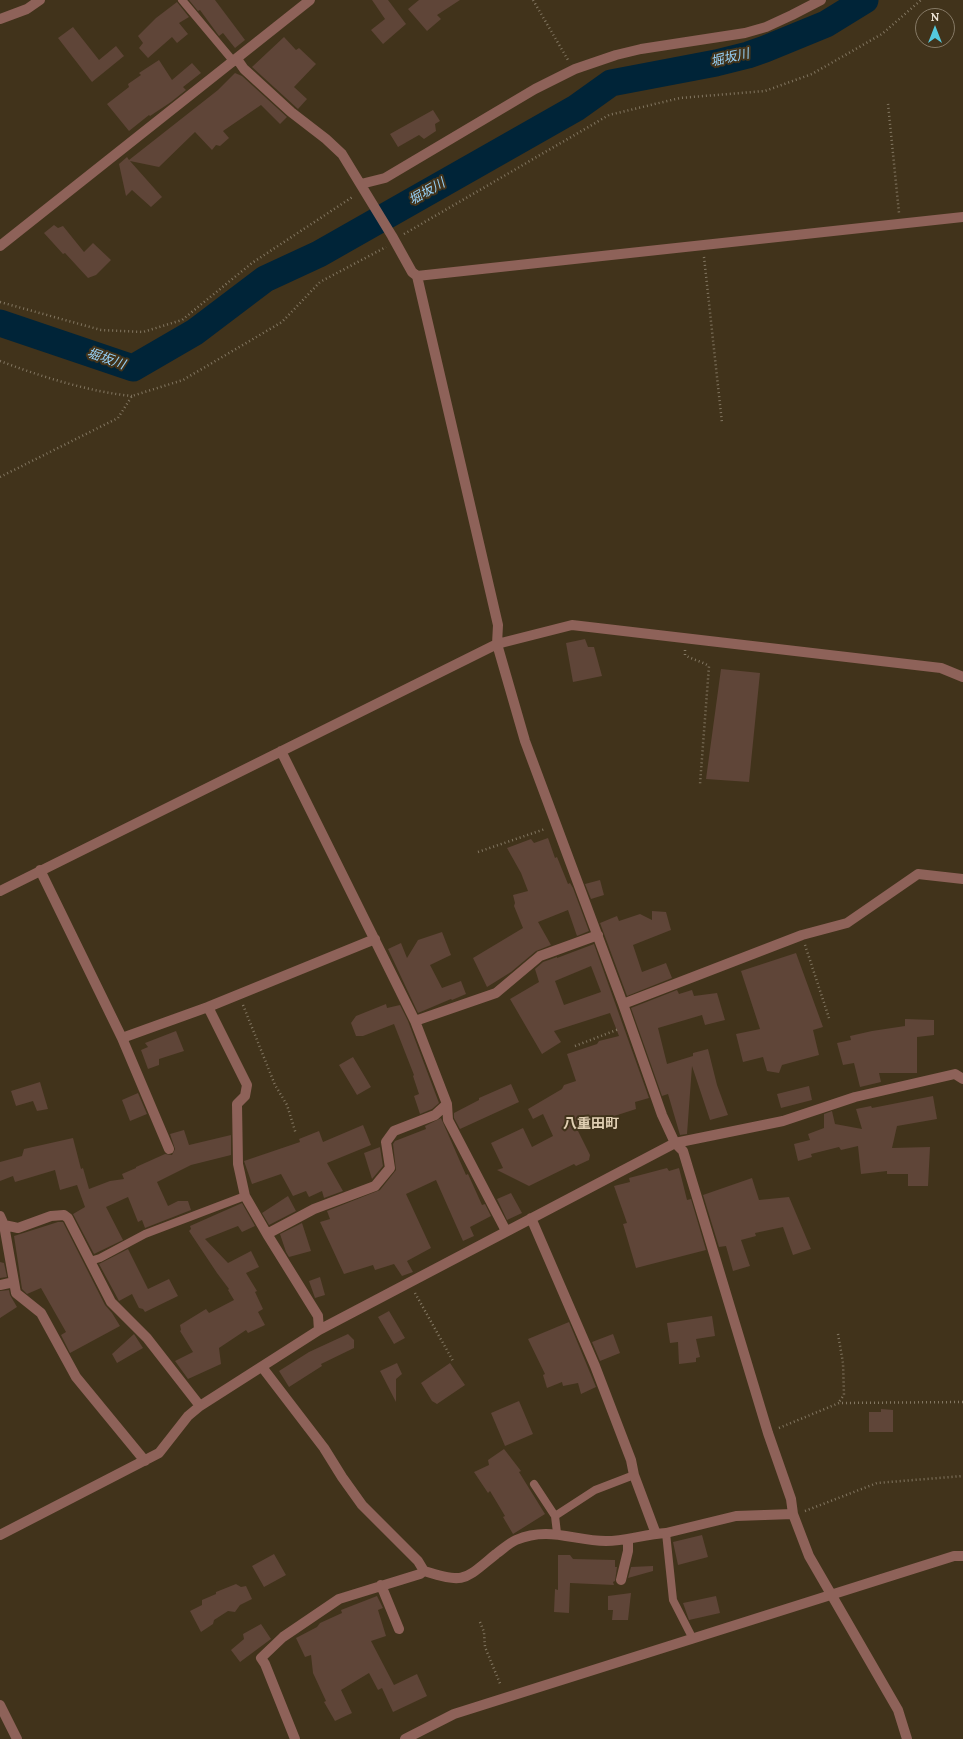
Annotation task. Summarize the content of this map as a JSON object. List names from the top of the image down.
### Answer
{
  "districts": ["八重田町"],
  "water": ["堀坂川"],
  "north": "top"
}
